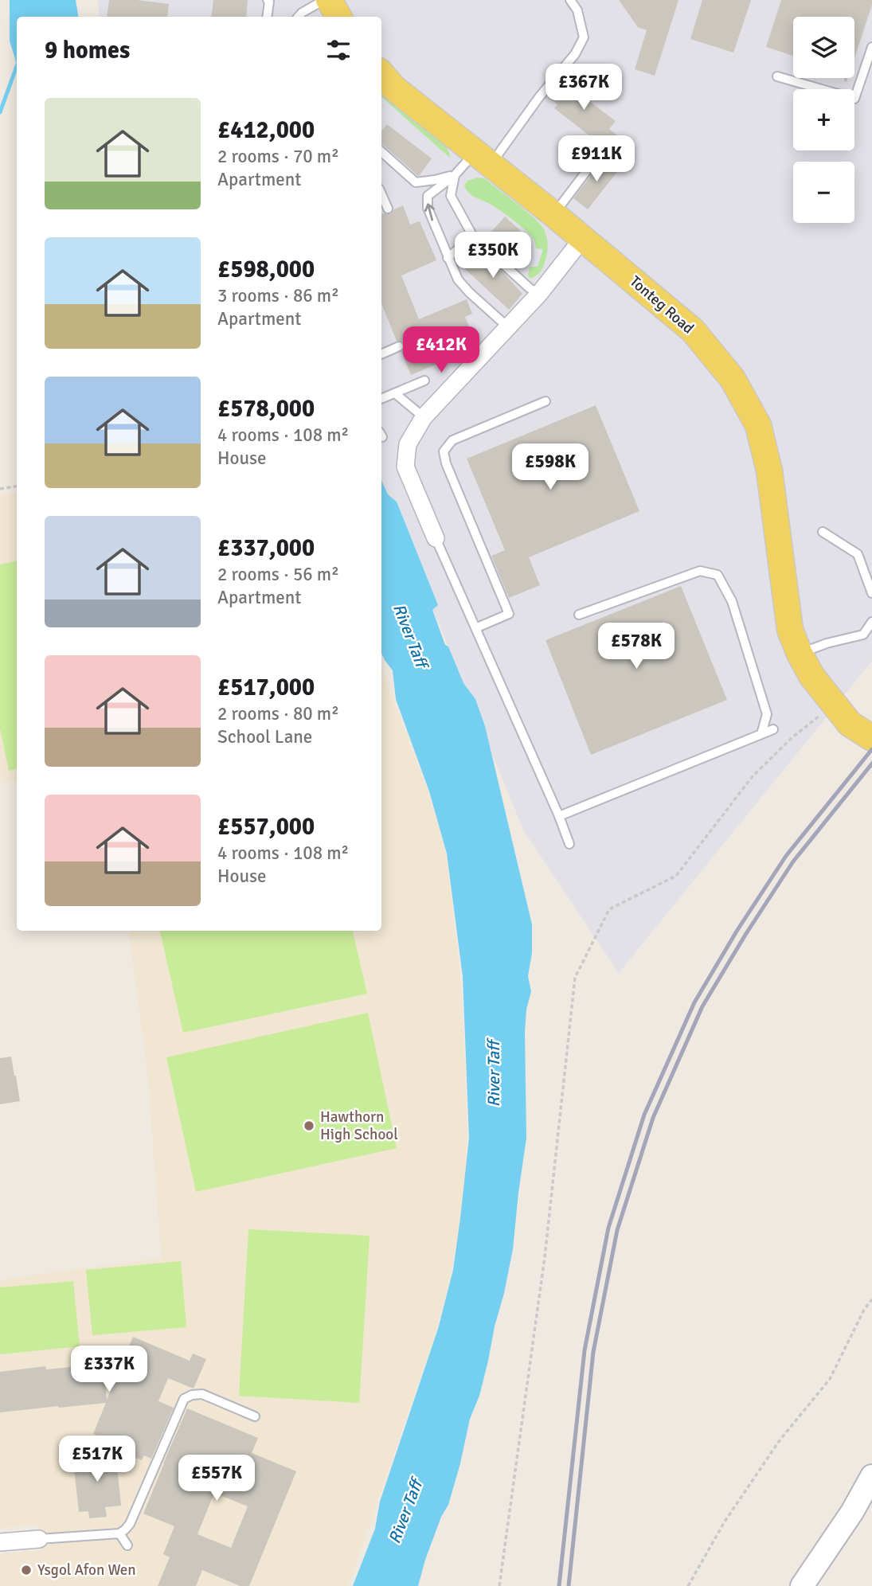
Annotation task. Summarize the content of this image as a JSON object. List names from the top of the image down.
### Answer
{
  "streets": {
    "main road": ["Tonteg Road"]
  },
  "water": ["River Taff"],
  "places": ["Hawthorn High School", "Ysgol Afon Wen"],
  "page": {
    "map_buttons": ["+", "−"],
    "heading": "9 homes",
    "price": [
      "£367K",
      "£911K",
      "£350K",
      "£412K",
      "£598K",
      "£578K",
      "£337K",
      "£517K",
      "£557K"
    ],
    "list": [
      {
        "name": "£412,000",
        "note": "2 rooms · 70 m² · Apartment"
      },
      {
        "name": "£598,000",
        "note": "3 rooms · 86 m² · Apartment"
      },
      {
        "name": "£578,000",
        "note": "4 rooms · 108 m² · House"
      },
      {
        "name": "£337,000",
        "note": "2 rooms · 56 m² · Apartment"
      },
      {
        "name": "£517,000",
        "note": "2 rooms · 80 m² · School Lane"
      },
      {
        "name": "£557,000",
        "note": "4 rooms · 108 m² · House"
      }
    ]
  }
}
